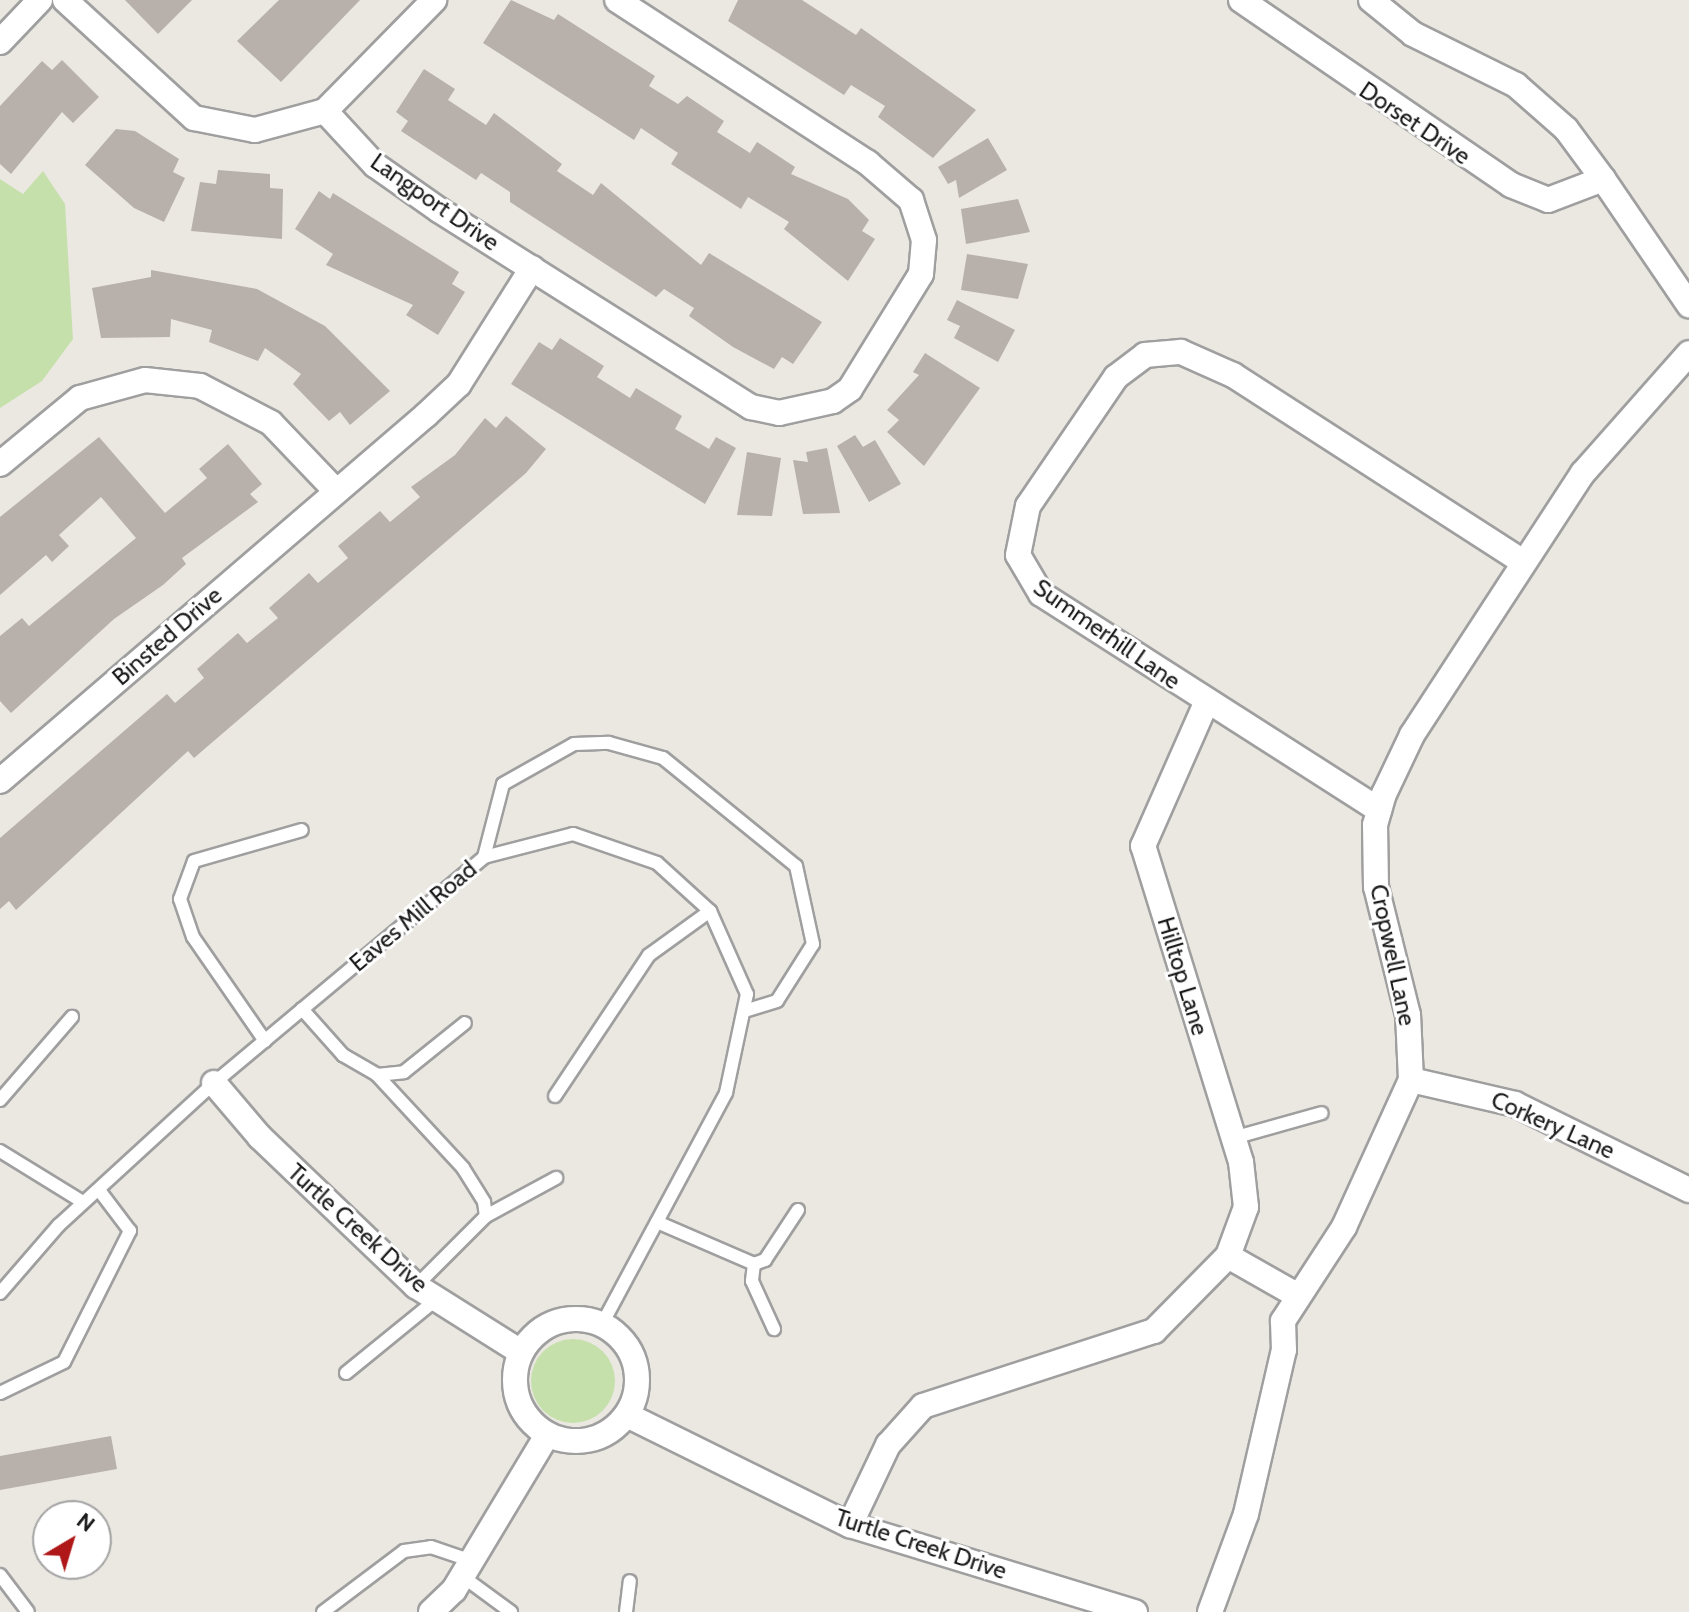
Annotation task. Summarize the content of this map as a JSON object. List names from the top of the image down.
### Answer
{
  "streets": {
    "street": [
      "Dorset Drive",
      "Langport Drive",
      "Summerhill Lane",
      "Binsted Drive",
      "Cropwell Lane",
      "Hilltop Lane",
      "Corkery Lane",
      "Turtle Creek Drive"
    ],
    "lane": ["Eaves Mill Road"]
  },
  "crossings": [
    ["Langport Drive", "Binsted Drive"],
    ["Summerhill Lane", "Cropwell Lane"],
    ["Summerhill Lane", "Hilltop Lane"],
    ["Eaves Mill Road", "Turtle Creek Drive"],
    ["Cropwell Lane", "Corkery Lane"],
    ["Hilltop Lane", "Turtle Creek Drive"]
  ],
  "north": "top right"
}
